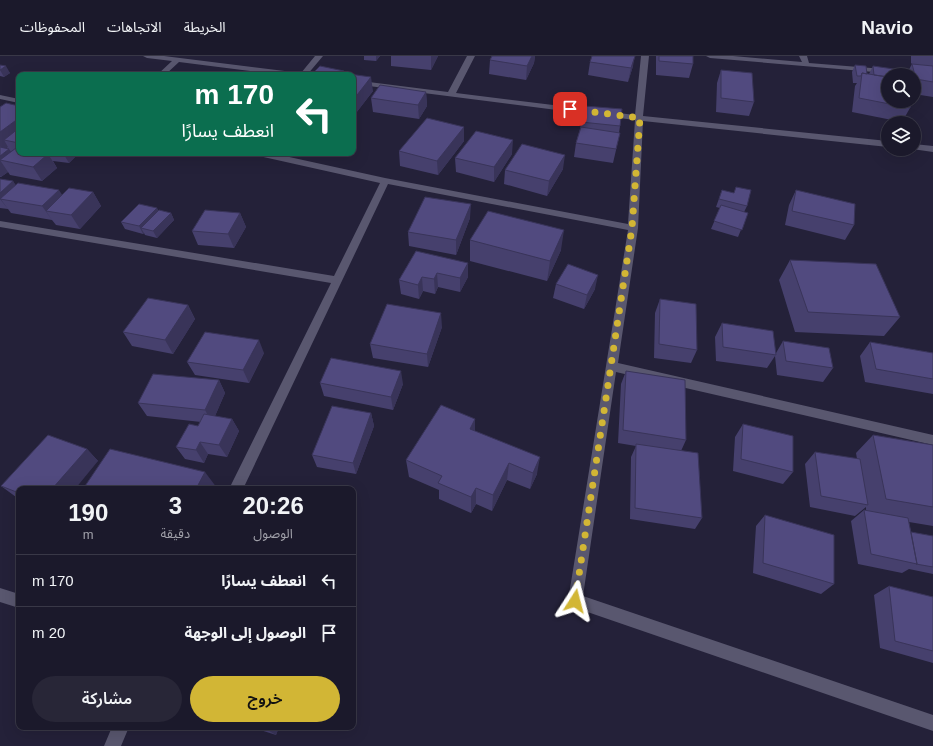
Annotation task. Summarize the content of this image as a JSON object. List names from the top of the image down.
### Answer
{
  "page": {
    "header": "Navio",
    "nav": ["الخريطة", "الاتجاهات", "المحفوظات"],
    "turn": ["170 m", "انعطف يسارًا"],
    "eta": [
      "20:26",
      "الوصول",
      "3",
      "دقيقة",
      "190",
      "m"
    ],
    "list": [
      {
        "name": "انعطف يسارًا",
        "value": "170 m"
      },
      {
        "name": "الوصول إلى الوجهة",
        "value": "20 m"
      }
    ],
    "buttons": ["خروج", "مشاركة"]
  }
}
